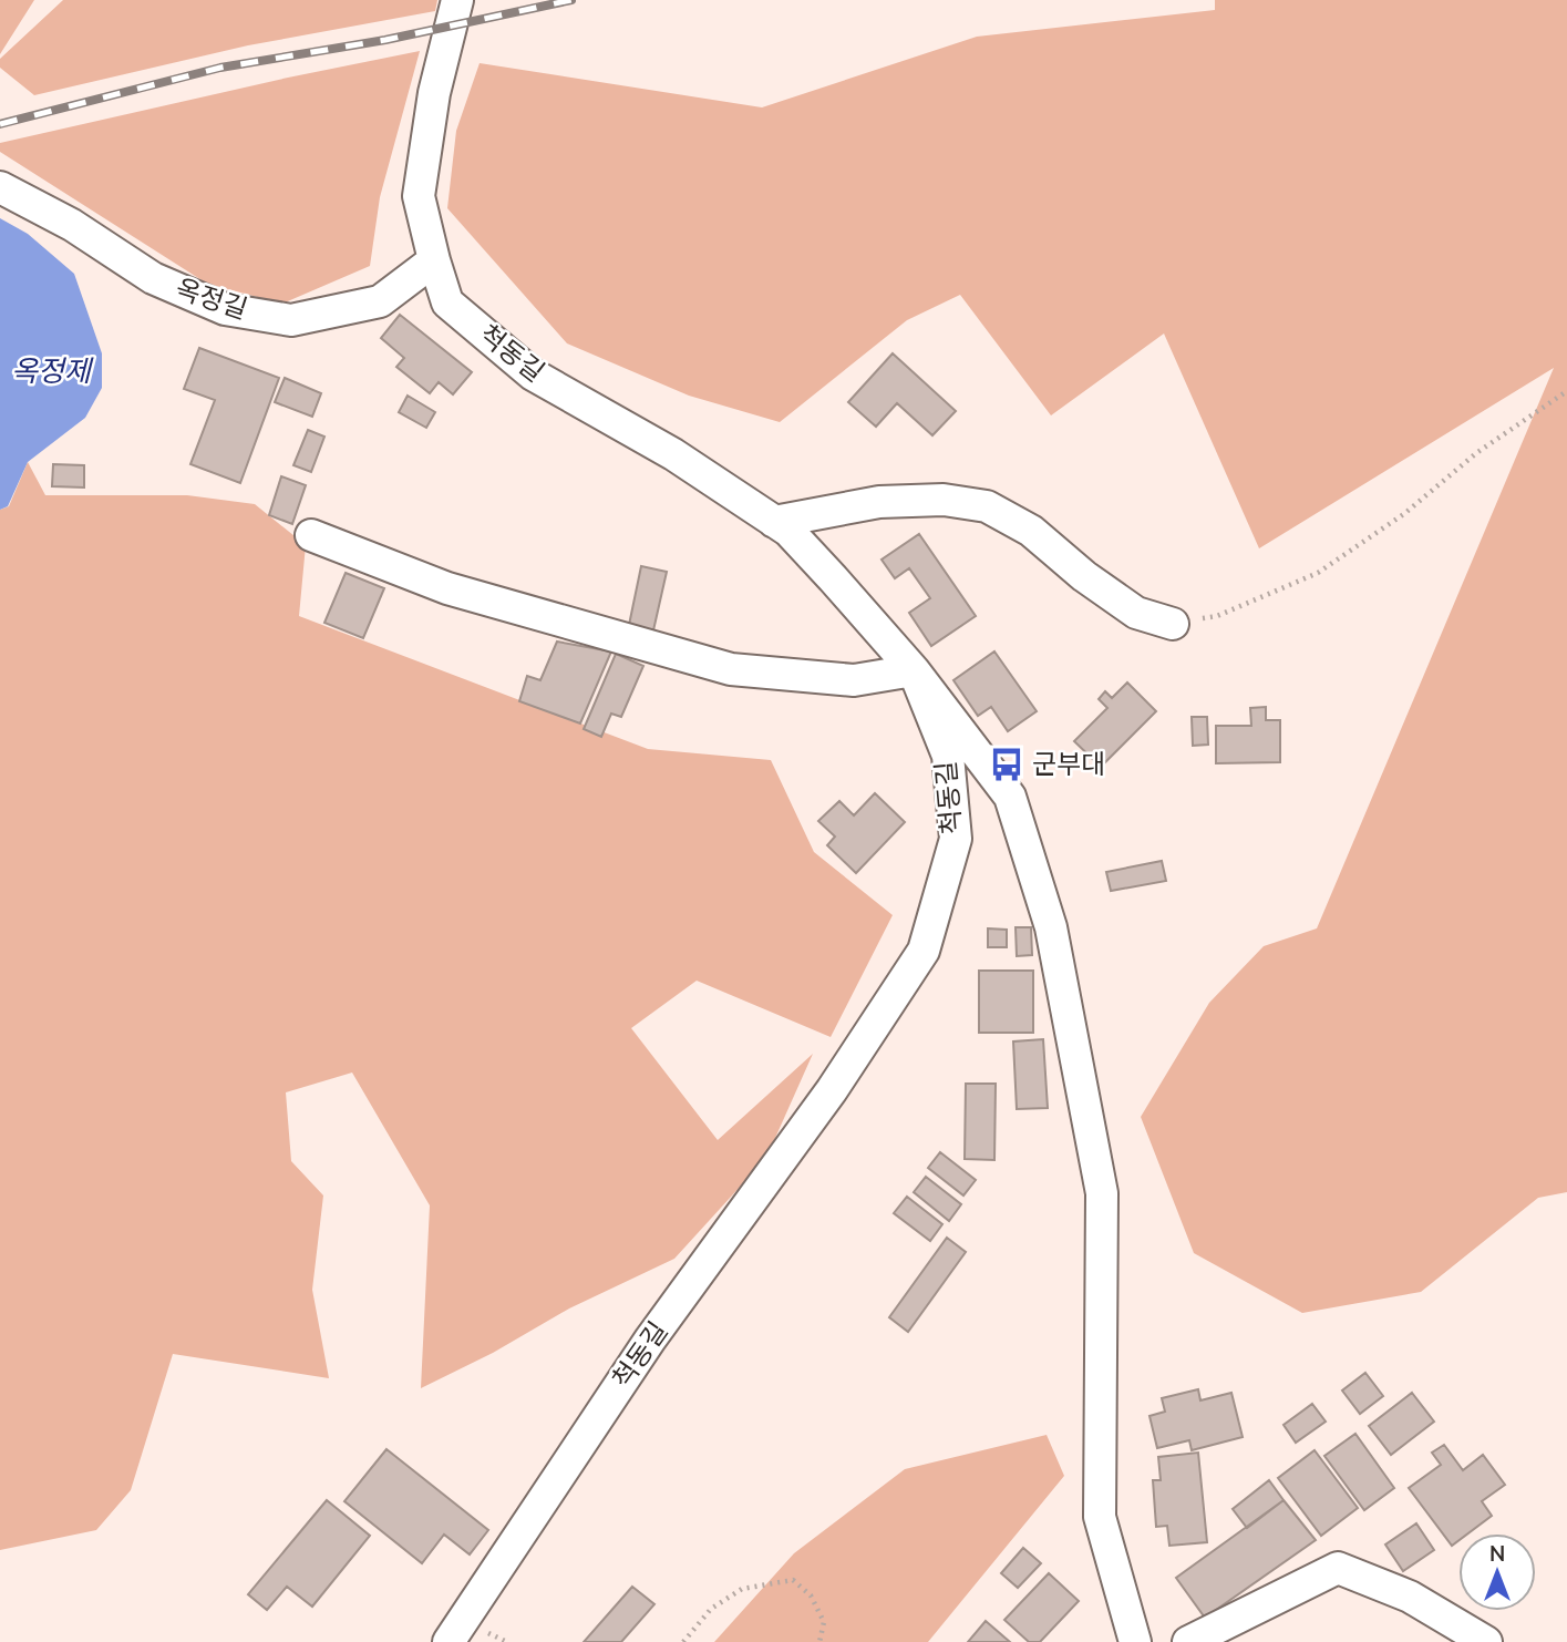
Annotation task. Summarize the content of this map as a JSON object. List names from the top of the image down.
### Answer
{
  "streets": {
    "street": ["옥정길", "척동길"]
  },
  "crossings": [
    ["옥정길", "척동길"]
  ],
  "water": ["옥정제"],
  "places": {
    "bus stop": ["군부대"]
  },
  "north": "top"
}
